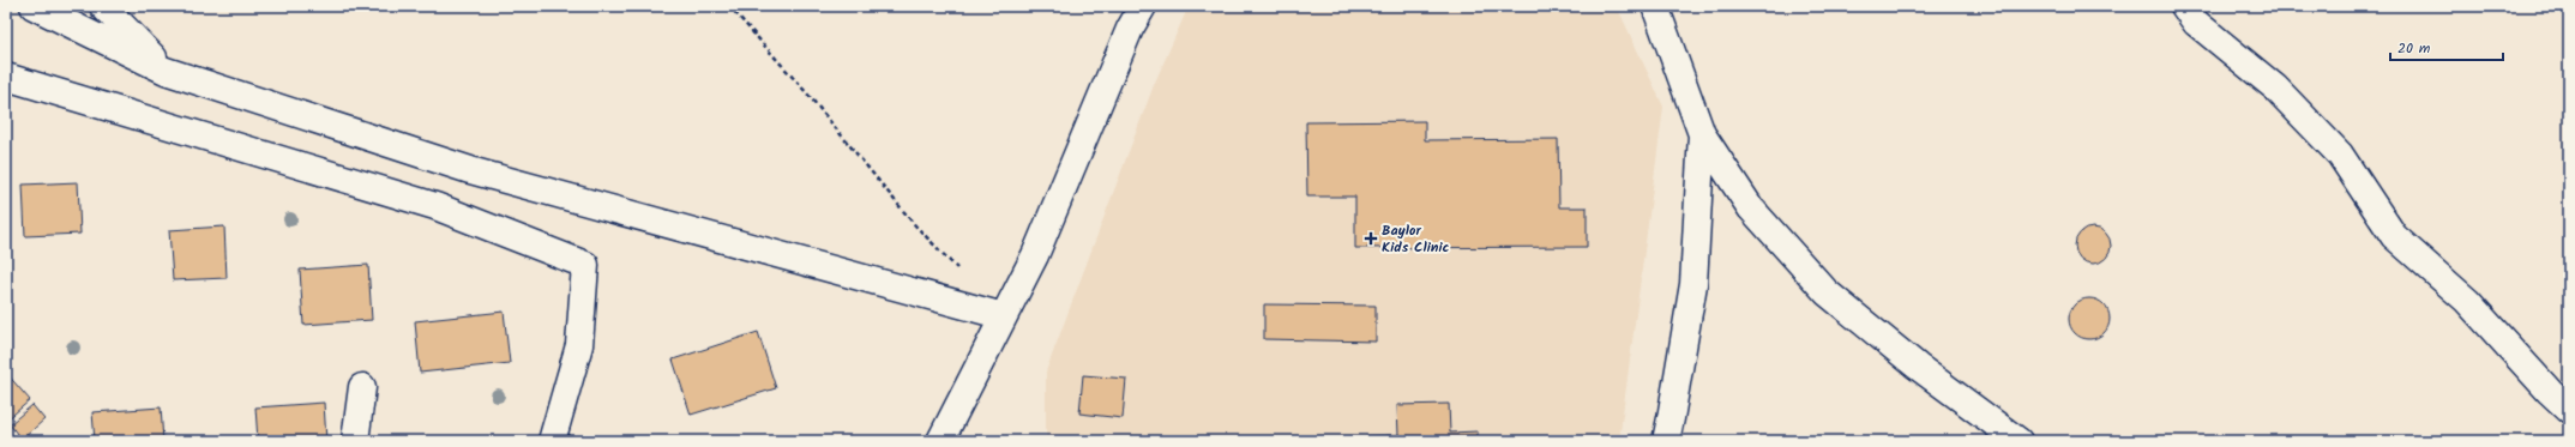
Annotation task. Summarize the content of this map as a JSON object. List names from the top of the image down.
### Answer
{
  "places": {
    "health": ["Baylor Kids Clinic"]
  },
  "scale_bar": "20 m"
}
